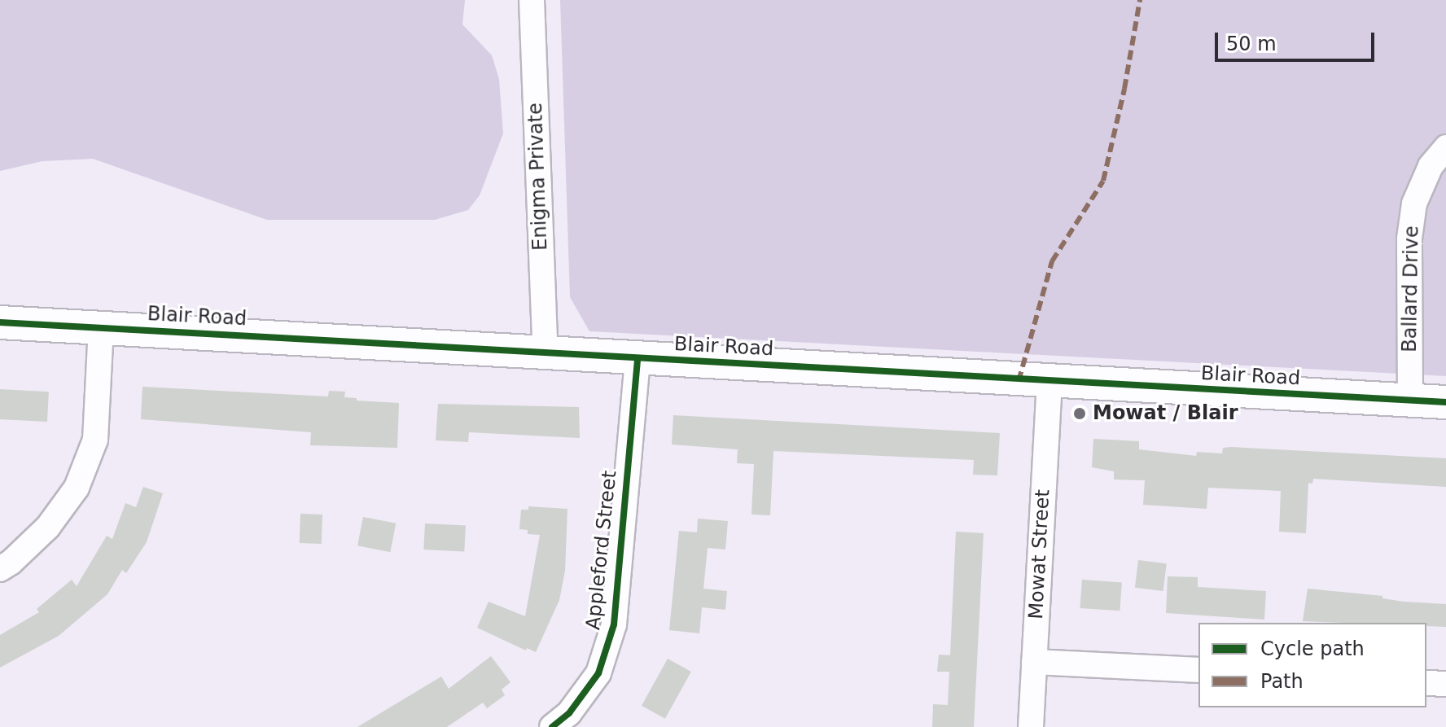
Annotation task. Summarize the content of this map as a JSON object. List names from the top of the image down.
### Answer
{
  "streets": {
    "main road": ["Blair Road"],
    "street": [
      "Enigma Private",
      "Ballard Drive",
      "Appleford Street",
      "Mowat Street"
    ]
  },
  "crossings": [
    ["Enigma Private", "Blair Road"],
    ["Ballard Drive", "Blair Road"],
    ["Blair Road", "Appleford Street"],
    ["Blair Road", "Mowat Street"]
  ],
  "places": ["Mowat / Blair"],
  "legend": ["Cycle path", "Path"],
  "scale_bar": "50 m"
}
